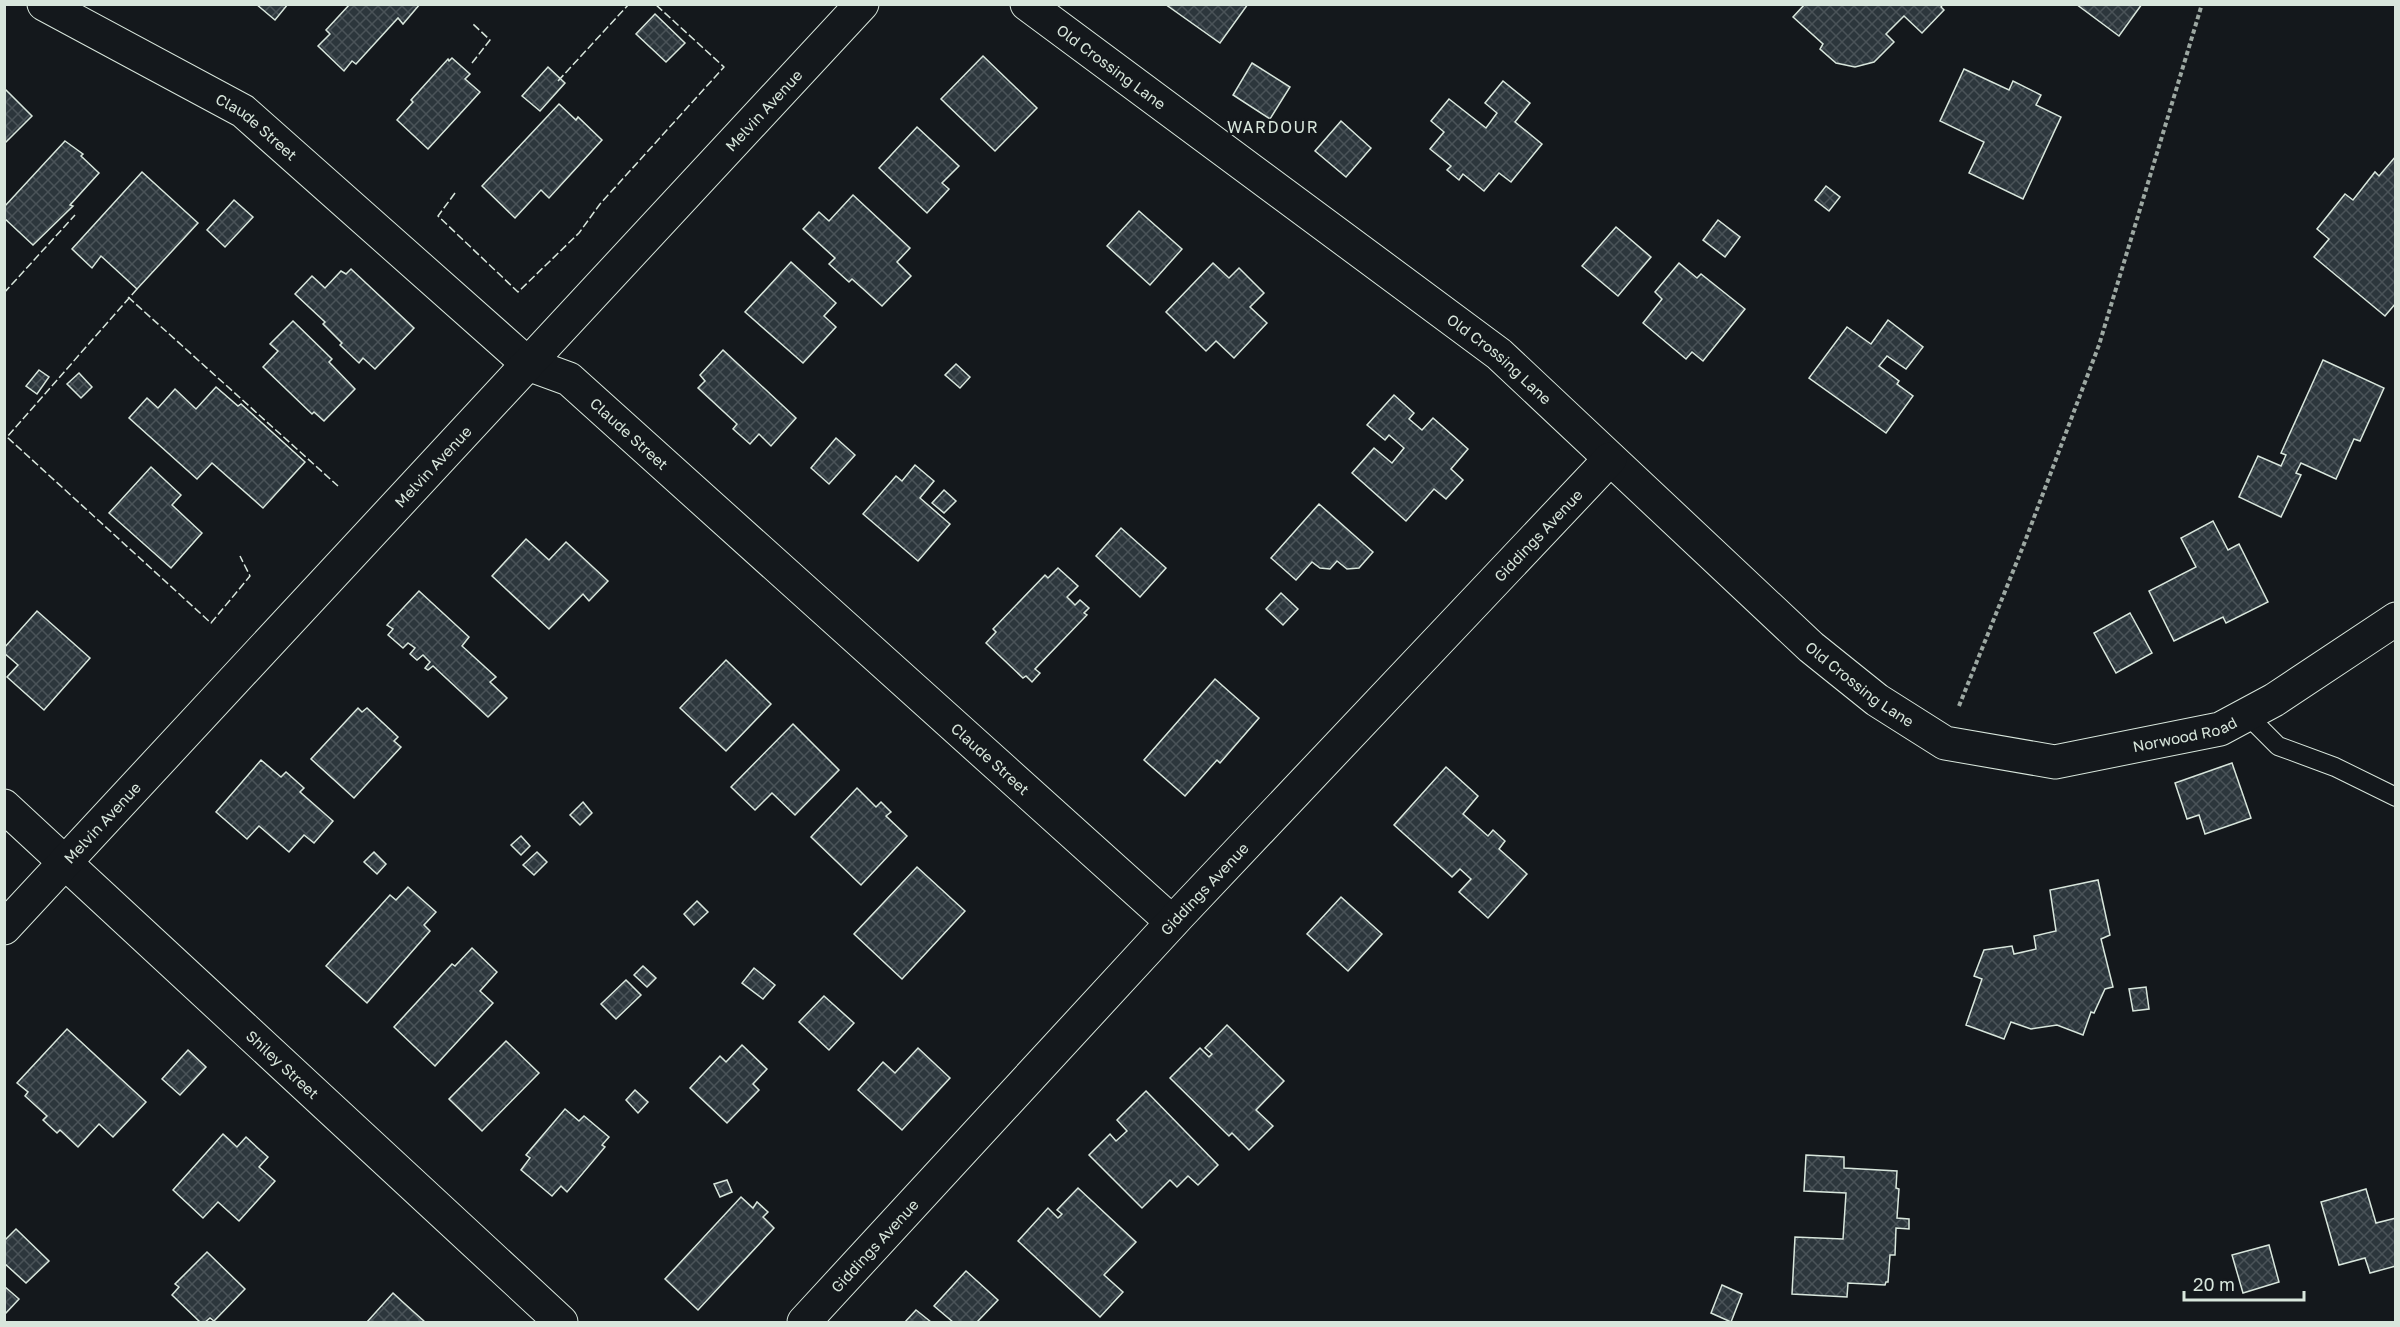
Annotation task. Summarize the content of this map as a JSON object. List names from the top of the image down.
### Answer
{
  "streets": {
    "street": [
      "Old Crossing Lane",
      "Melvin Avenue",
      "Claude Street",
      "Giddings Avenue",
      "Norwood Road",
      "Shiley Street"
    ]
  },
  "crossings": [
    ["Old Crossing Lane", "Giddings Avenue"],
    ["Old Crossing Lane", "Norwood Road"],
    ["Melvin Avenue", "Claude Street"],
    ["Melvin Avenue", "Shiley Street"],
    ["Claude Street", "Giddings Avenue"]
  ],
  "districts": ["WARDOUR"],
  "scale_bar": "20 m"
}
